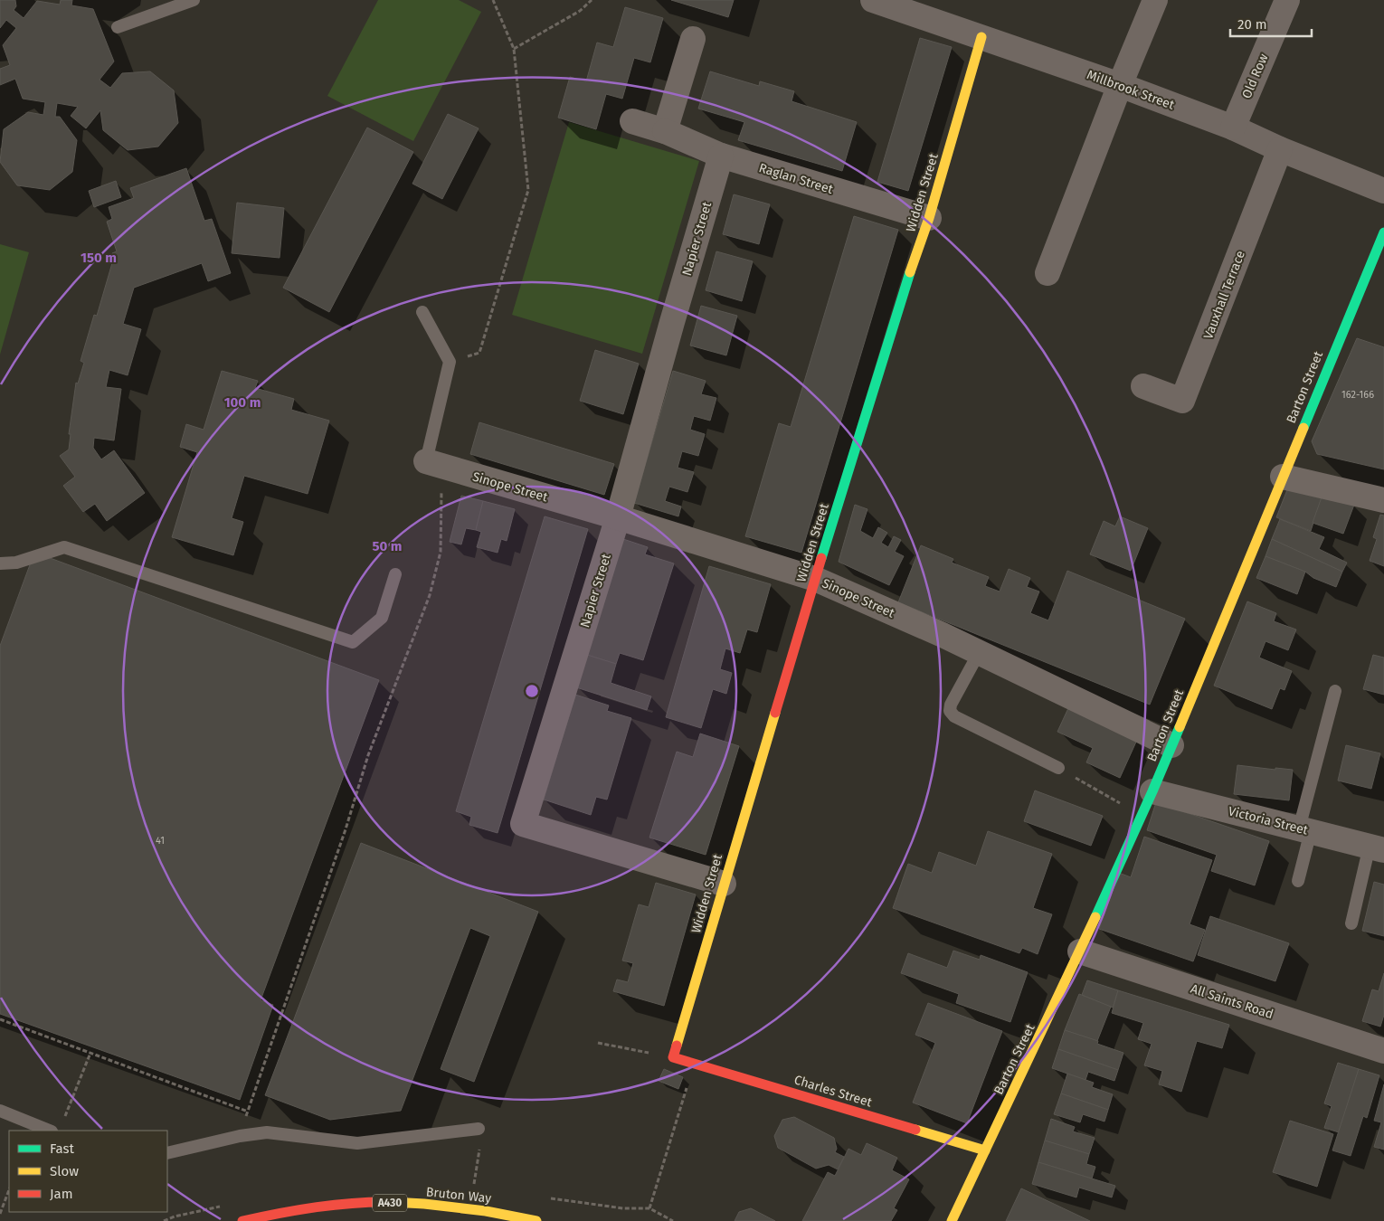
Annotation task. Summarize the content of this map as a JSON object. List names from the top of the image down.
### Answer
{
  "streets": {
    "street": [
      "Old Row",
      "Millbrook Street",
      "Raglan Street",
      "Widden Street",
      "Napier Street",
      "Vauxhall Terrace",
      "Barton Street",
      "Sinope Street",
      "Victoria Street",
      "All Saints Road",
      "Charles Street",
      "Bruton Way",
      "A430"
    ]
  },
  "crossings": [
    ["Old Row", "Millbrook Street"],
    ["Millbrook Street", "Widden Street"],
    ["Millbrook Street", "Vauxhall Terrace"],
    ["Raglan Street", "Widden Street"],
    ["Raglan Street", "Napier Street"],
    ["Widden Street", "Napier Street"],
    ["Widden Street", "Sinope Street"],
    ["Widden Street", "Charles Street"],
    ["Napier Street", "Sinope Street"],
    ["Barton Street", "Sinope Street"],
    ["Barton Street", "Victoria Street"],
    ["Barton Street", "All Saints Road"],
    ["Barton Street", "Charles Street"]
  ],
  "house_numbers": ["162-166", "41"],
  "legend": ["Fast", "Slow", "Jam"],
  "scale_bar": "20 m",
  "rings": ["150 m", "100 m", "50 m"]
}
